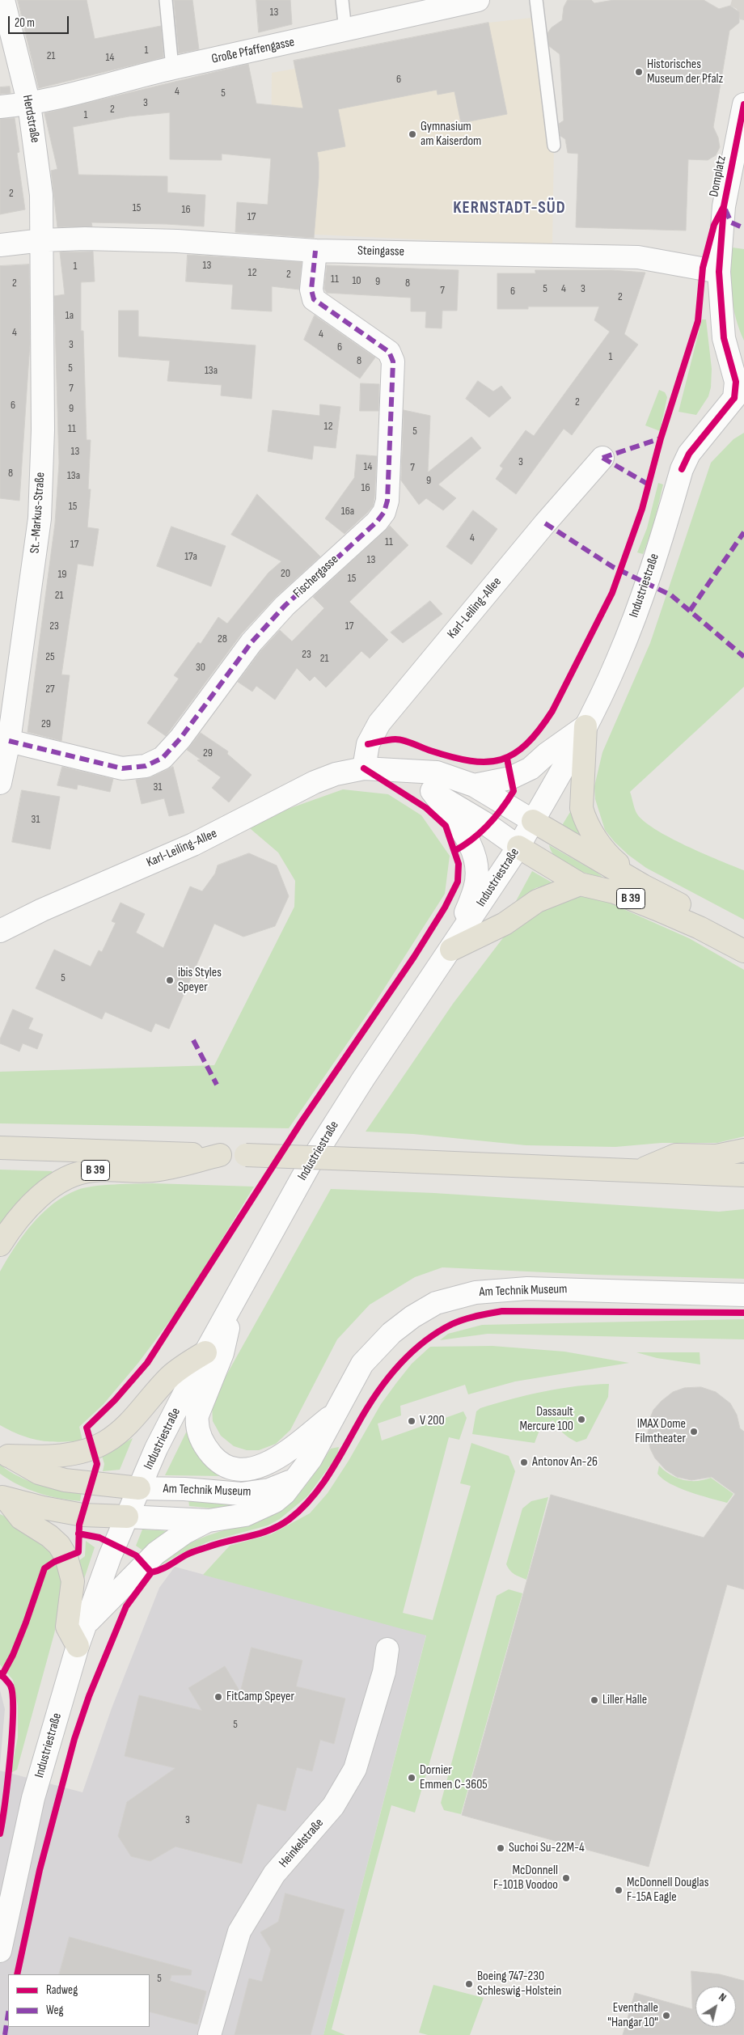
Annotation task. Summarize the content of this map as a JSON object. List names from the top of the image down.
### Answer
{
  "streets": {
    "main road": ["B 39"],
    "street": [
      "Große Pfaffengasse",
      "Herdstraße",
      "Domplatz",
      "Steingasse",
      "St.-Markus-Straße",
      "Fischergasse",
      "Industriestraße",
      "Karl-Leiling-Allee",
      "Am Technik Museum",
      "Heinkelstraße"
    ]
  },
  "crossings": [
    ["Große Pfaffengasse", "Herdstraße"],
    ["Herdstraße", "Steingasse"],
    ["Herdstraße", "St.-Markus-Straße"],
    ["Domplatz", "Steingasse"],
    ["Domplatz", "Industriestraße"],
    ["Steingasse", "St.-Markus-Straße"],
    ["Steingasse", "Fischergasse"],
    ["St.-Markus-Straße", "Fischergasse"],
    ["Industriestraße", "Karl-Leiling-Allee"],
    ["Industriestraße", "B 39"],
    ["Industriestraße", "Am Technik Museum"],
    ["Karl-Leiling-Allee", "B 39"]
  ],
  "districts": ["KERNSTADT-SÜD"],
  "places": [
    "Historisches Museum der Pfalz",
    "Gymnasium am Kaiserdom",
    "ibis Styles Speyer",
    "Dassault Mercure 100",
    "V 200",
    "IMAX Dome Filmtheater",
    "Antonov An-26",
    "FitCamp Speyer",
    "Liller Halle",
    "Dornier Emmen C-3605",
    "Suchoi Su-22M-4",
    "McDonnell F-101B Voodoo",
    "McDonnell Douglas F-15A Eagle",
    "Boeing 747-230 Schleswig-Holstein",
    "Eventhalle \"Hangar 10\""
  ],
  "house_numbers": [
    "13",
    "1",
    "21",
    "14",
    "6",
    "4",
    "5",
    "3",
    "2",
    "1",
    "2",
    "15",
    "16",
    "17",
    "13",
    "1",
    "12",
    "2",
    "11",
    "10",
    "9",
    "2",
    "8",
    "5",
    "4",
    "3",
    "7",
    "6",
    "2",
    "1a",
    "4",
    "4",
    "3",
    "6",
    "1",
    "8",
    "5",
    "13a",
    "7",
    "2",
    "6",
    "9",
    "12",
    "11",
    "5",
    "13",
    "3",
    "14",
    "7",
    "8",
    "13a",
    "9",
    "16",
    "15",
    "16a",
    "4",
    "11",
    "17",
    "17a",
    "13",
    "20",
    "19",
    "15",
    "21",
    "23",
    "17",
    "28",
    "23",
    "25",
    "21",
    "30",
    "27",
    "29",
    "29",
    "31",
    "31",
    "5",
    "5",
    "3",
    "5"
  ],
  "legend": ["Radweg", "Weg"],
  "scale_bar": "20 m",
  "north": "top right"
}
